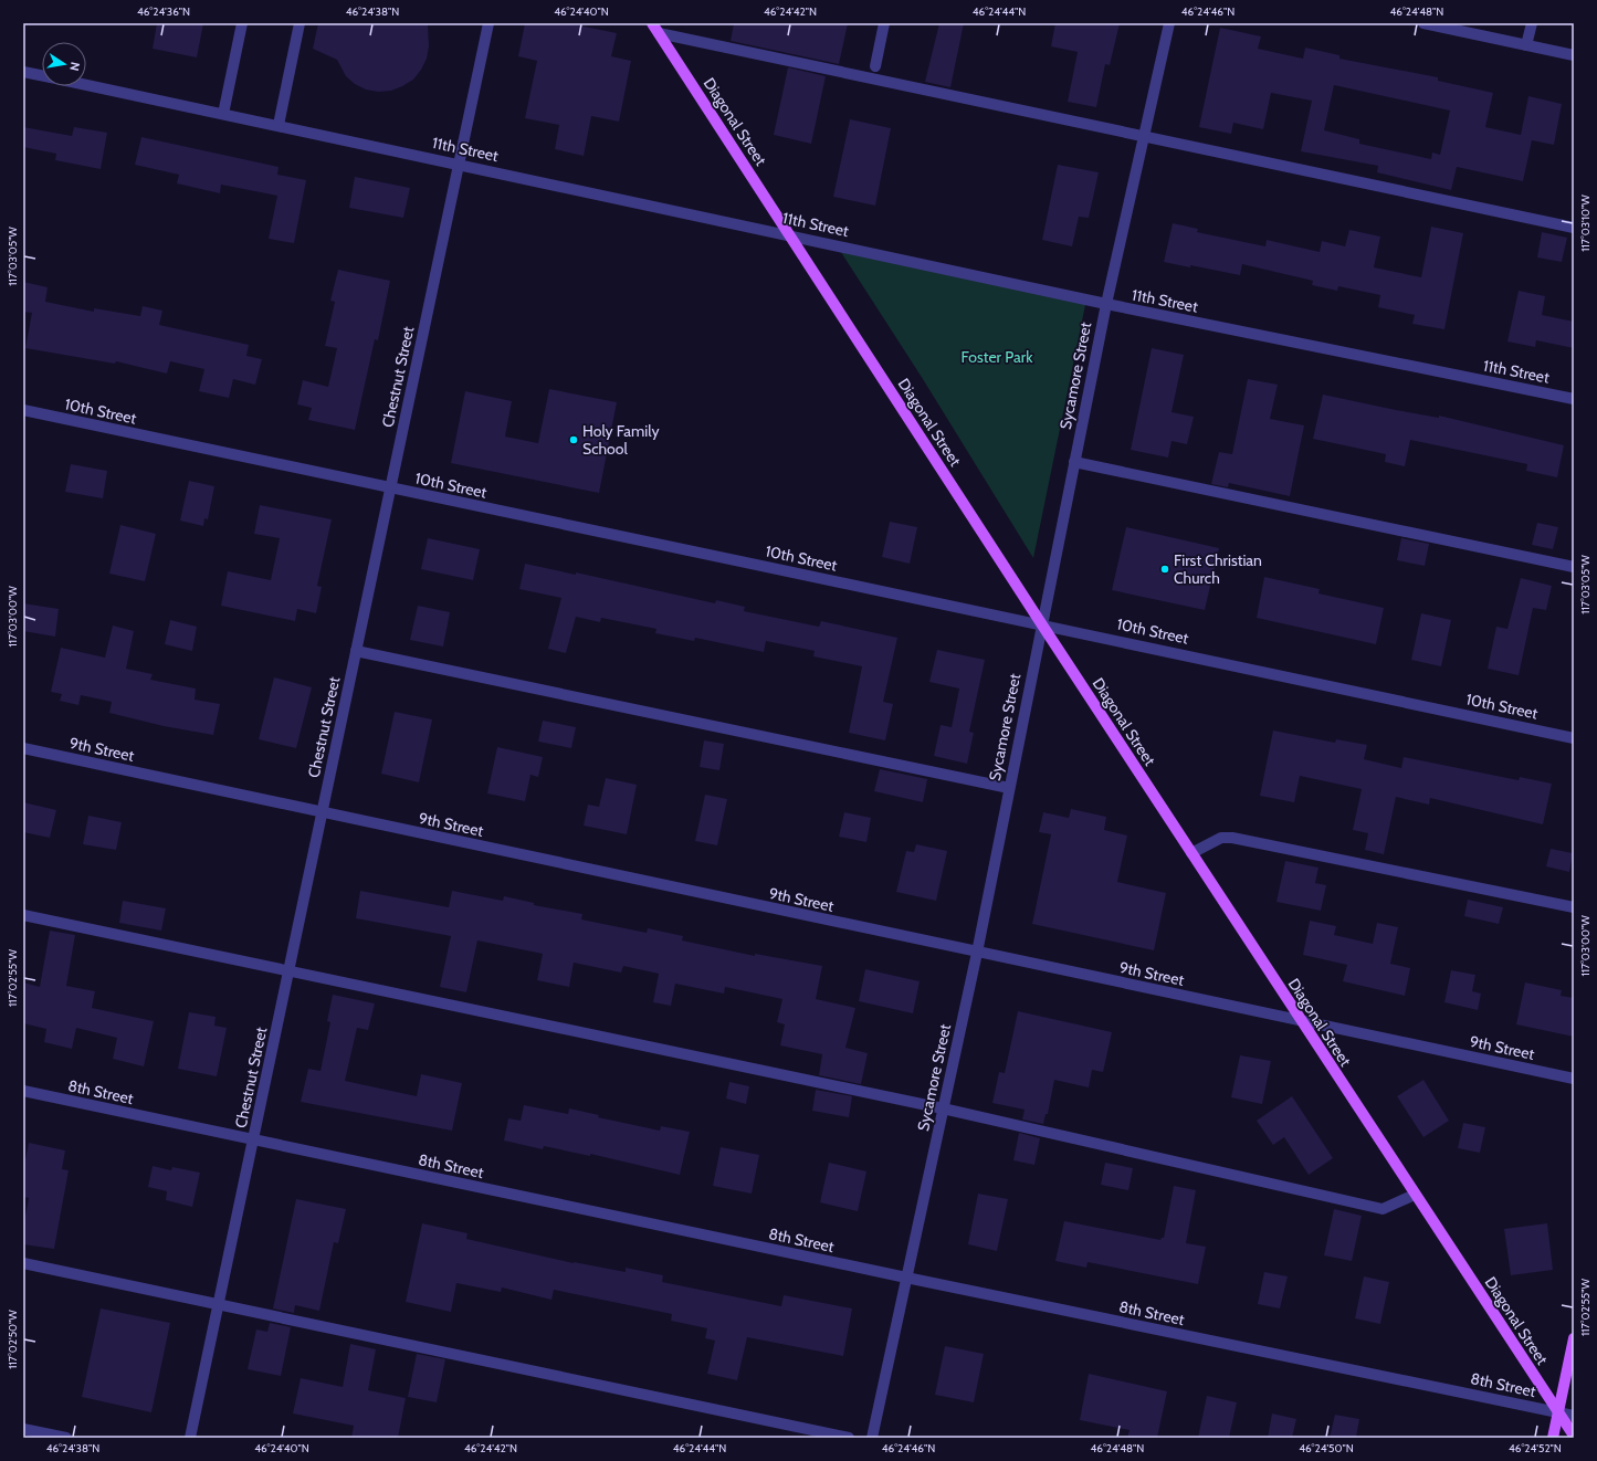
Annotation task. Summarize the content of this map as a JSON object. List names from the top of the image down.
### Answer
{
  "streets": {
    "main road": ["Diagonal Street"],
    "street": [
      "11th Street",
      "Sycamore Street",
      "Chestnut Street",
      "10th Street",
      "9th Street",
      "8th Street"
    ]
  },
  "crossings": [
    ["Diagonal Street", "11th Street"],
    ["Diagonal Street", "Sycamore Street"],
    ["Diagonal Street", "10th Street"],
    ["Diagonal Street", "9th Street"],
    ["Diagonal Street", "8th Street"],
    ["11th Street", "Sycamore Street"],
    ["11th Street", "Chestnut Street"],
    ["Sycamore Street", "10th Street"],
    ["Sycamore Street", "9th Street"],
    ["Sycamore Street", "8th Street"],
    ["Chestnut Street", "10th Street"],
    ["Chestnut Street", "9th Street"],
    ["Chestnut Street", "8th Street"]
  ],
  "parks": ["Foster Park"],
  "places": ["Holy Family School", "First Christian Church"],
  "north": "right",
  "coordinates": [
    "46°24'36\"N",
    "46°24'38\"N",
    "46°24'40\"N",
    "46°24'42\"N",
    "46°24'44\"N",
    "46°24'46\"N",
    "46°24'48\"N",
    "117°03'10\"W",
    "117°03'05\"W",
    "117°03'00\"W",
    "117°02'55\"W",
    "117°02'50\"W",
    "46°24'50\"N",
    "46°24'52\"N"
  ]
}
